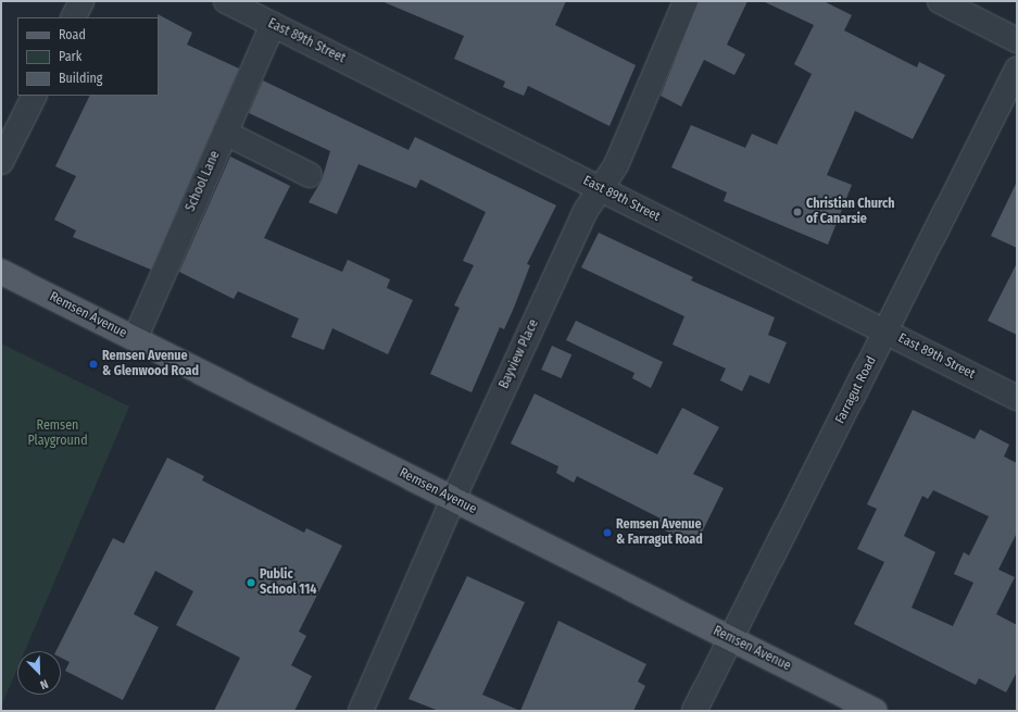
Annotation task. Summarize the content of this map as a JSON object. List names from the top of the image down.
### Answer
{
  "streets": {
    "main road": ["Remsen Avenue"],
    "street": [
      "East 89th Street",
      "School Lane",
      "Bayview Place",
      "Farragut Road"
    ]
  },
  "crossings": [
    ["East 89th Street", "School Lane"],
    ["East 89th Street", "Bayview Place"],
    ["East 89th Street", "Farragut Road"],
    ["School Lane", "Remsen Avenue"],
    ["Remsen Avenue", "Bayview Place"],
    ["Remsen Avenue", "Farragut Road"]
  ],
  "parks": ["Remsen Playground"],
  "places": [
    "Christian Church of Canarsie",
    "Remsen Avenue & Glenwood Road",
    "Remsen Avenue & Farragut Road",
    "Public School 114"
  ],
  "legend": ["Road", "Park", "Building"],
  "north": "bottom right"
}
